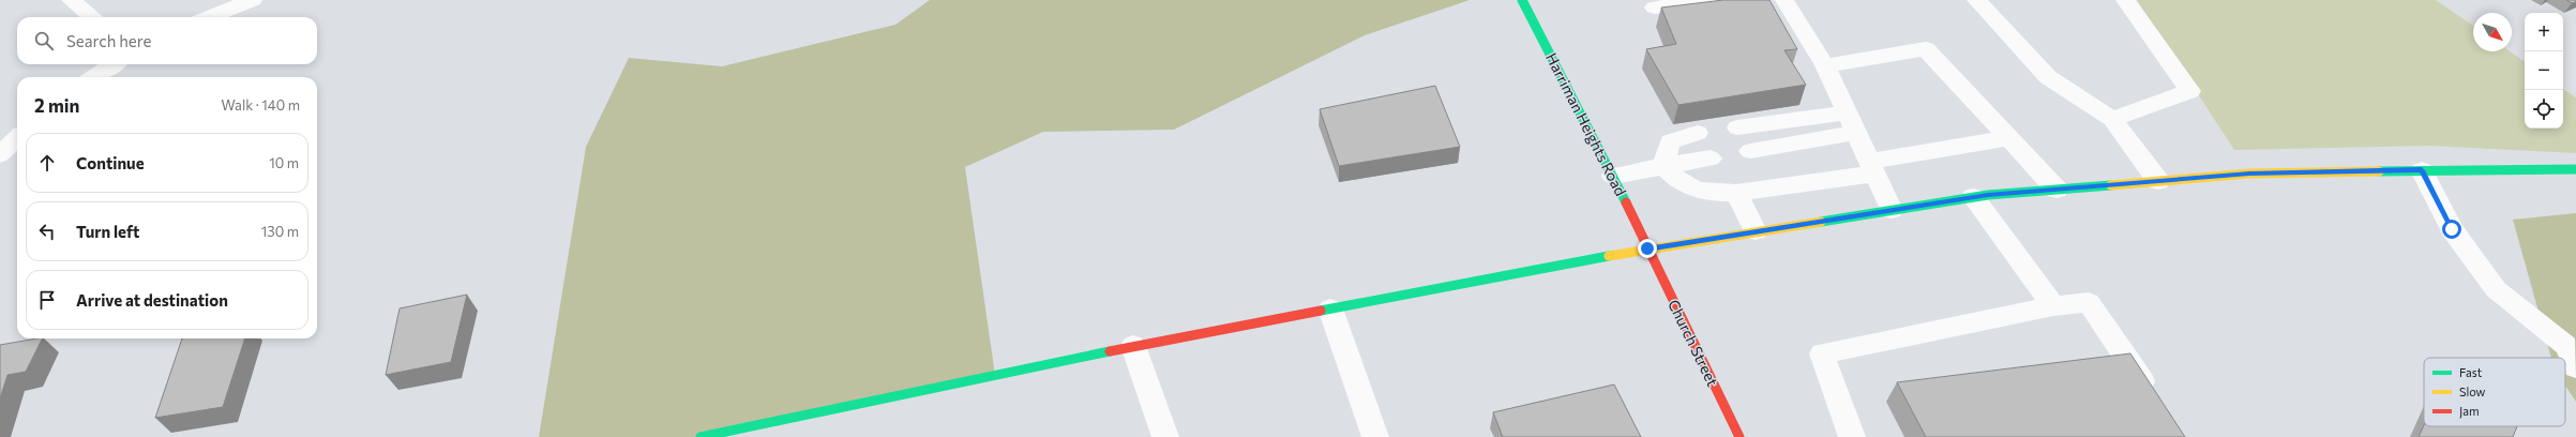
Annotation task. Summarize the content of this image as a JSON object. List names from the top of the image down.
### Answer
{
  "streets": {
    "main road": ["Harriman Heights Road", "Church Street"]
  },
  "crossings": [
    ["Harriman Heights Road", "Church Street"]
  ],
  "legend": ["Fast", "Slow", "Jam"],
  "north": "bottom right",
  "page": {
    "map_buttons": ["+", "−"],
    "search": "Search here",
    "heading": ["2 min", "Walk · 140 m"],
    "list": [
      ["Continue", "10 m"],
      ["Turn left", "130 m"],
      "Arrive at destination"
    ]
  }
}
